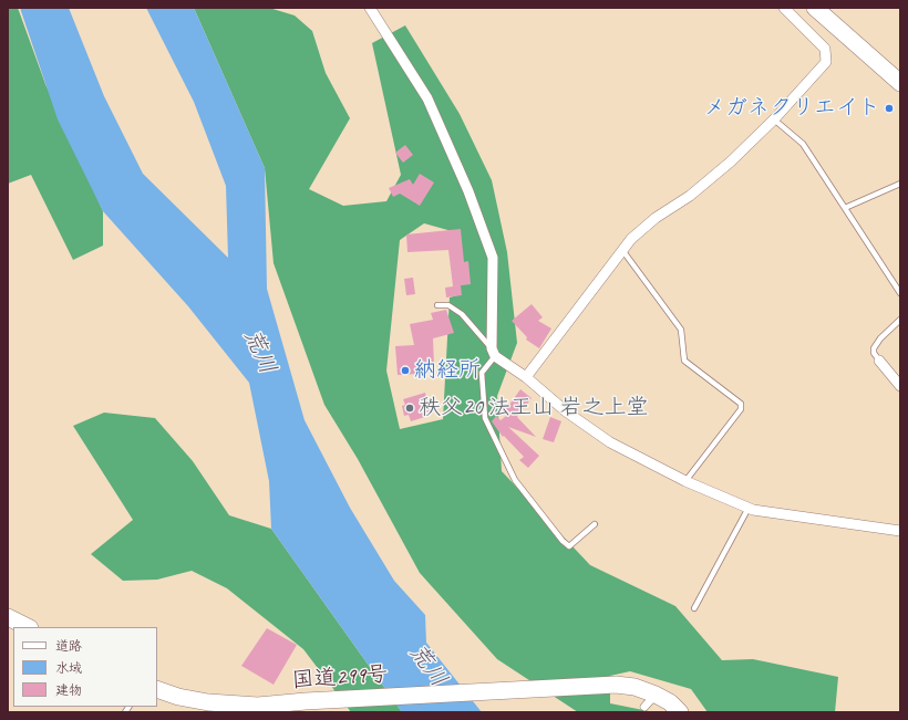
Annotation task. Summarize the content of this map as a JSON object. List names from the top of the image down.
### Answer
{
  "streets": {
    "main road": ["国道299号"]
  },
  "water": ["荒川"],
  "places": ["メガネクリエイト", "納経所", "秩父20 法王山 岩之上堂"],
  "legend": ["道路", "水域", "建物"]
}
